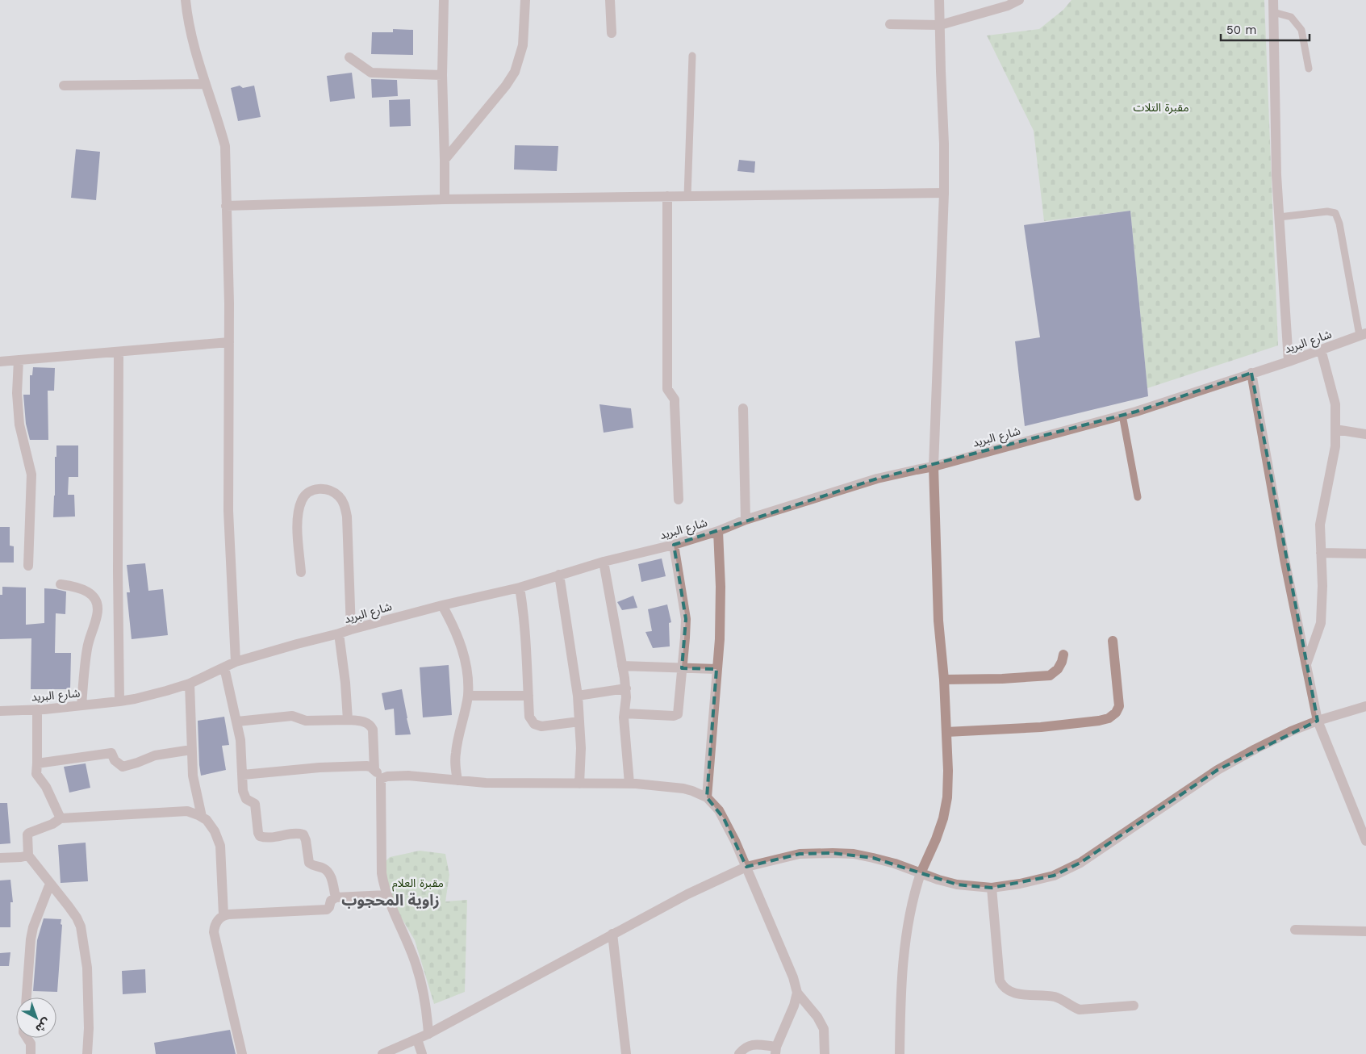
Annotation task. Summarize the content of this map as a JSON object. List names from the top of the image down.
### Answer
{
  "streets": {
    "street": ["شارع البريد"]
  },
  "districts": ["زاوية المحجوب"],
  "parks": ["مقبرة التلات", "مقبرة العلام"],
  "scale_bar": "50 m",
  "north": "bottom right"
}
